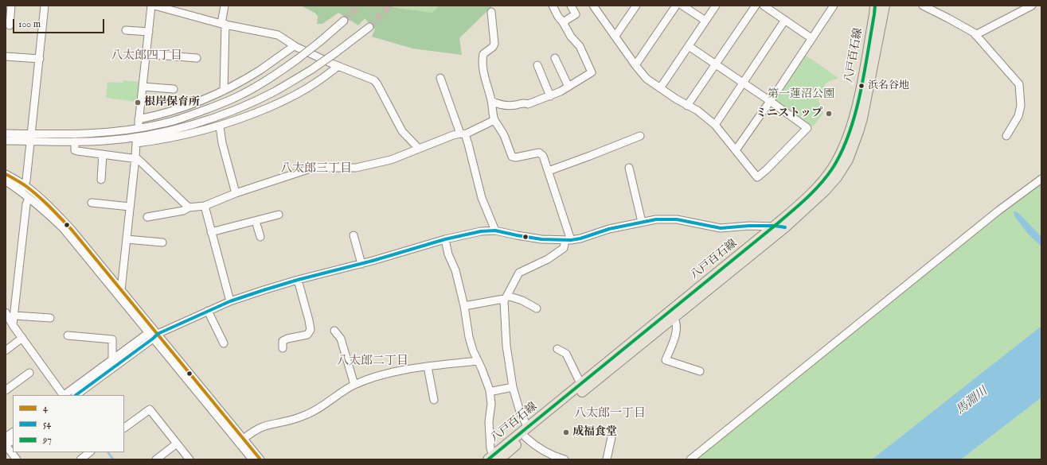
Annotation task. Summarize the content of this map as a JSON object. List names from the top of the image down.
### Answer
{
  "streets": {
    "main road": ["八戸百石線"]
  },
  "districts": [
    "八太郎四丁目",
    "八太郎三丁目",
    "八太郎二丁目",
    "八太郎一丁目"
  ],
  "water": ["馬淵川"],
  "parks": ["第一蓮沼公園"],
  "places": [
    "浜名谷地",
    "根岸保育所",
    "ミニストップ",
    "成福食堂"
  ],
  "lines": ["transit line 97", "transit line 4", "transit line 54"],
  "legend": ["4", "54", "97"],
  "scale_bar": "100 m"
}
